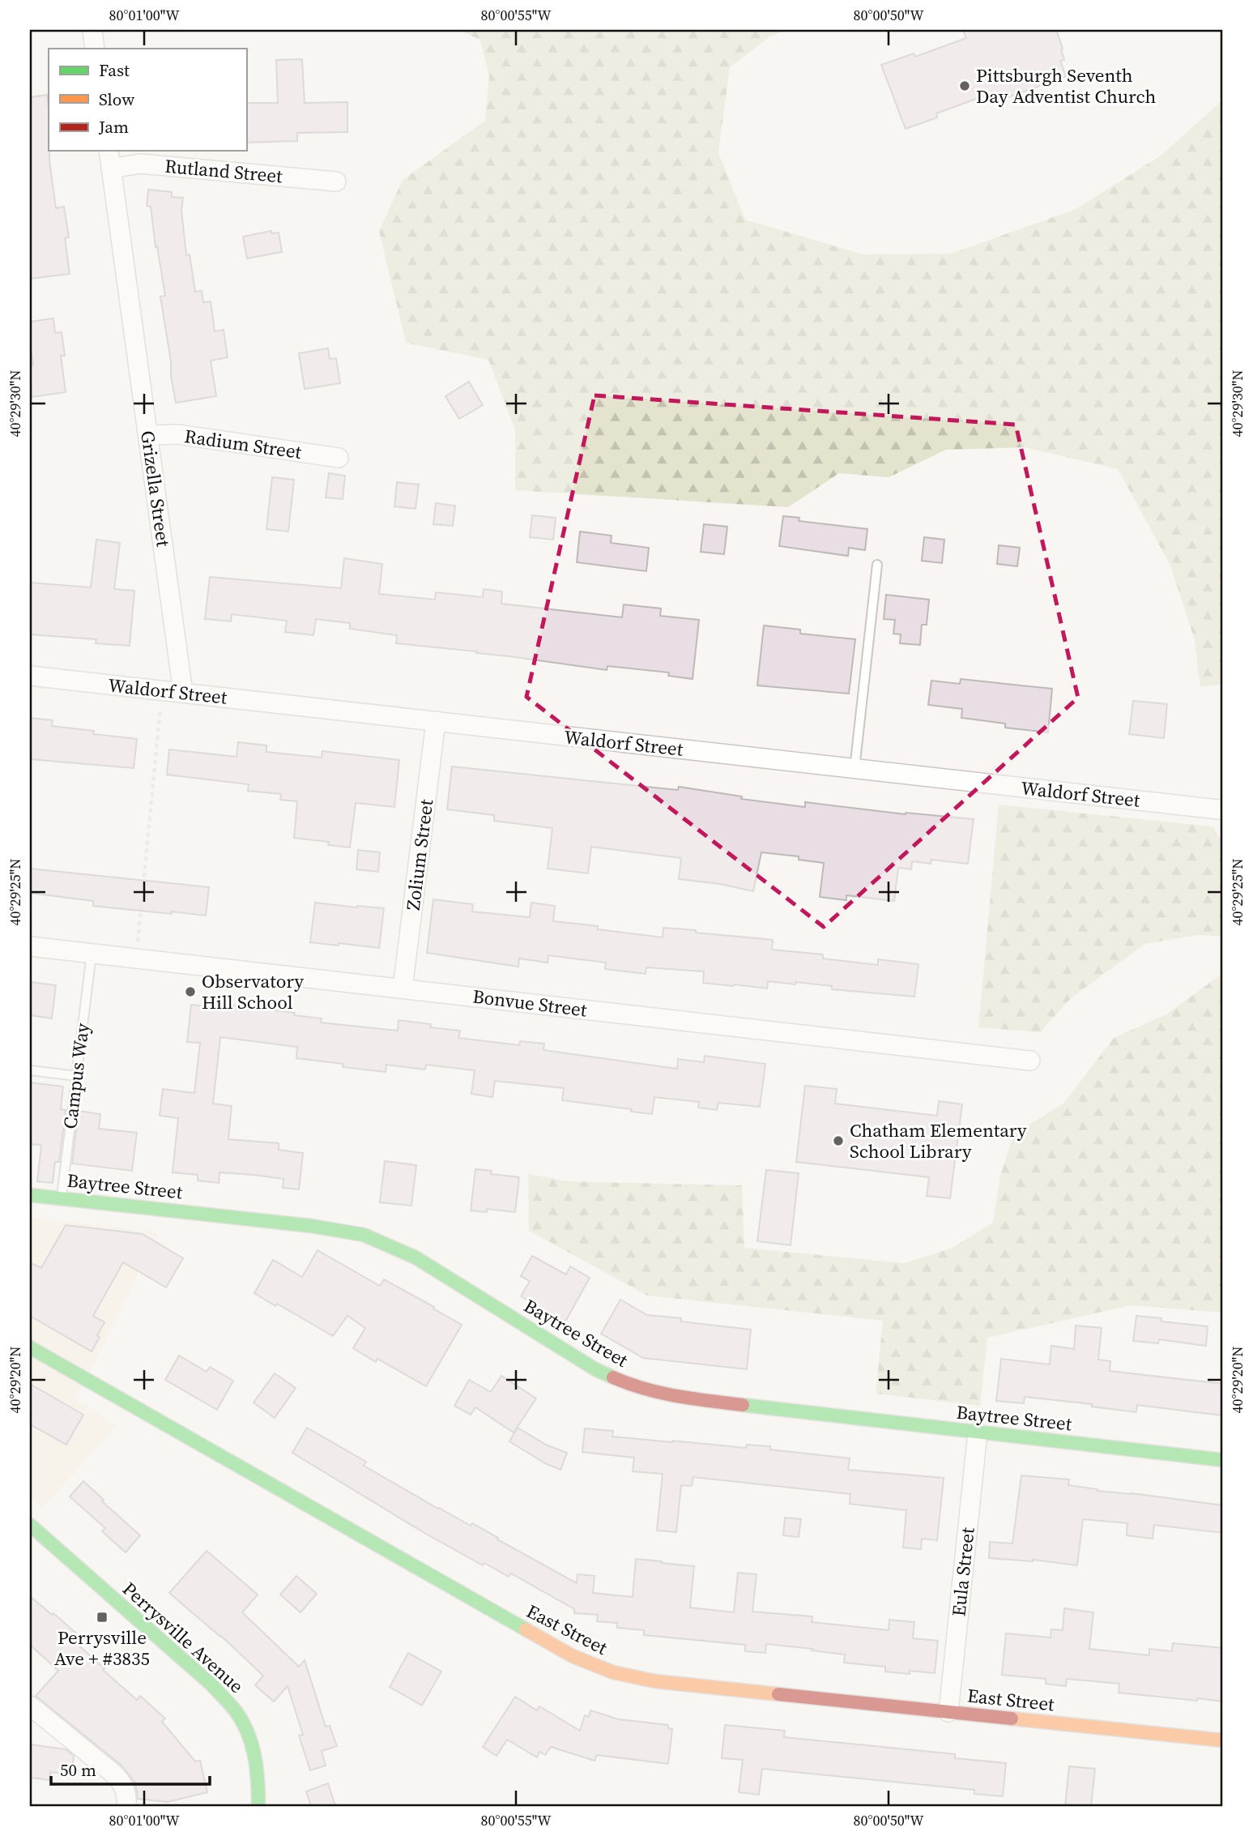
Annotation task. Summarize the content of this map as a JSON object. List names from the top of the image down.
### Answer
{
  "streets": {
    "street": [
      "Rutland Street",
      "Radium Street",
      "Grizella Street",
      "Waldorf Street",
      "Zolium Street",
      "Bonvue Street",
      "Baytree Street",
      "Eula Street",
      "East Street",
      "Perrysville Avenue"
    ],
    "lane": ["Campus Way"]
  },
  "crossings": [
    ["Rutland Street", "Grizella Street"],
    ["Radium Street", "Grizella Street"],
    ["Grizella Street", "Waldorf Street"],
    ["Waldorf Street", "Zolium Street"],
    ["Zolium Street", "Bonvue Street"],
    ["Bonvue Street", "Campus Way"],
    ["Campus Way", "Baytree Street"],
    ["Baytree Street", "Eula Street"],
    ["Eula Street", "East Street"]
  ],
  "places": {
    "other": ["Pittsburgh Seventh Day Adventist Church", "Observatory Hill School", "Chatham Elementary School Library"],
    "transit": ["Perrysville Ave + #3835"]
  },
  "legend": ["Fast", "Slow", "Jam"],
  "scale_bar": "50 m",
  "coordinates": [
    "80°01'00\"W",
    "80°00'55\"W",
    "80°00'50\"W",
    "40°29'30\"N",
    "40°29'25\"N",
    "40°29'20\"N"
  ]
}
